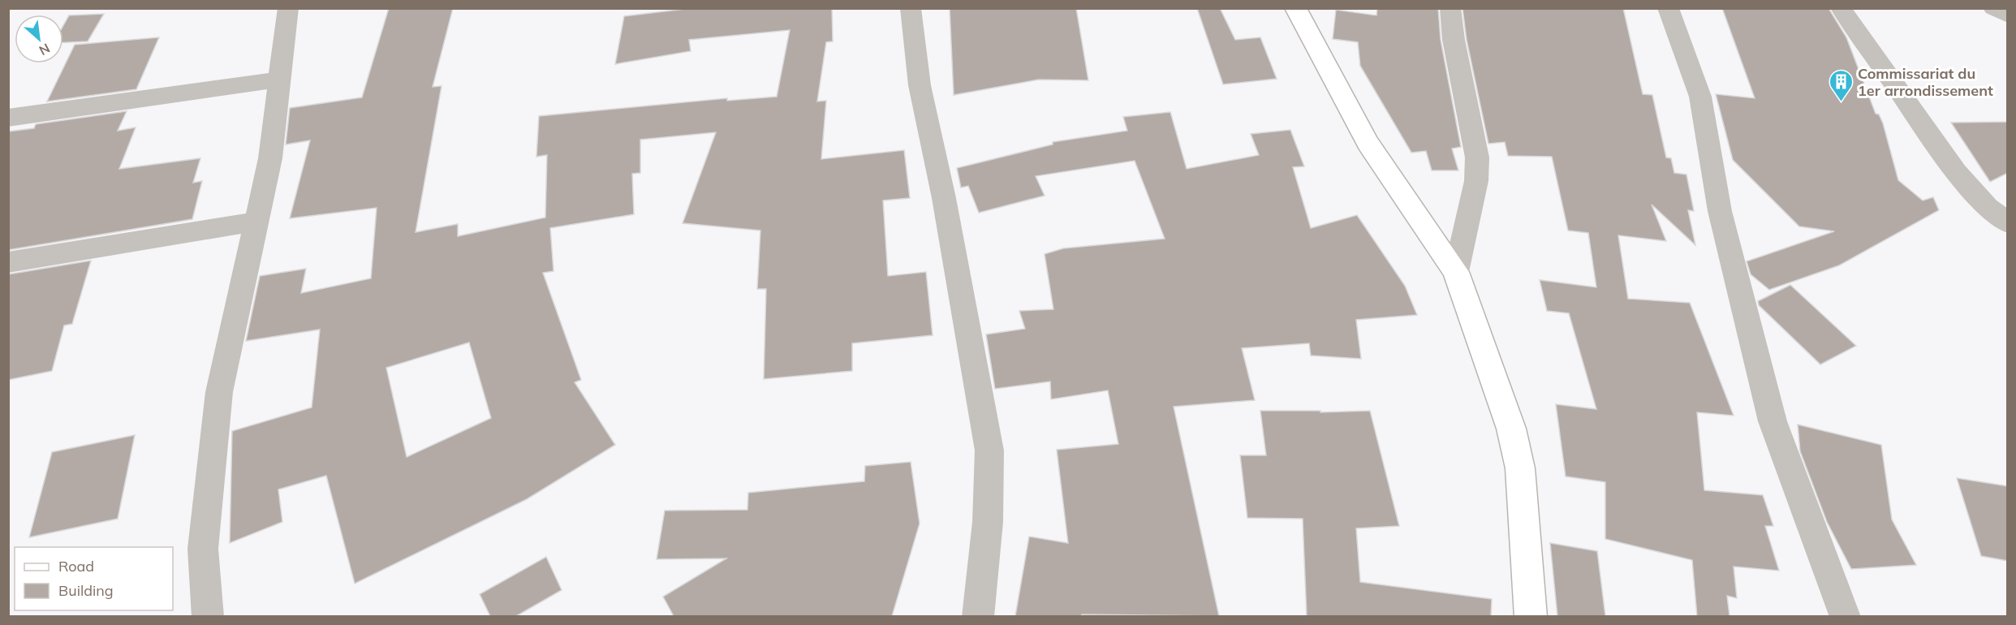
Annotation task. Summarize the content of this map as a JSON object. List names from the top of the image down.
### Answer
{
  "places": {
    "building": ["Commissariat du 1er arrondissement"]
  },
  "legend": ["Road", "Building"],
  "north": "bottom right"
}
